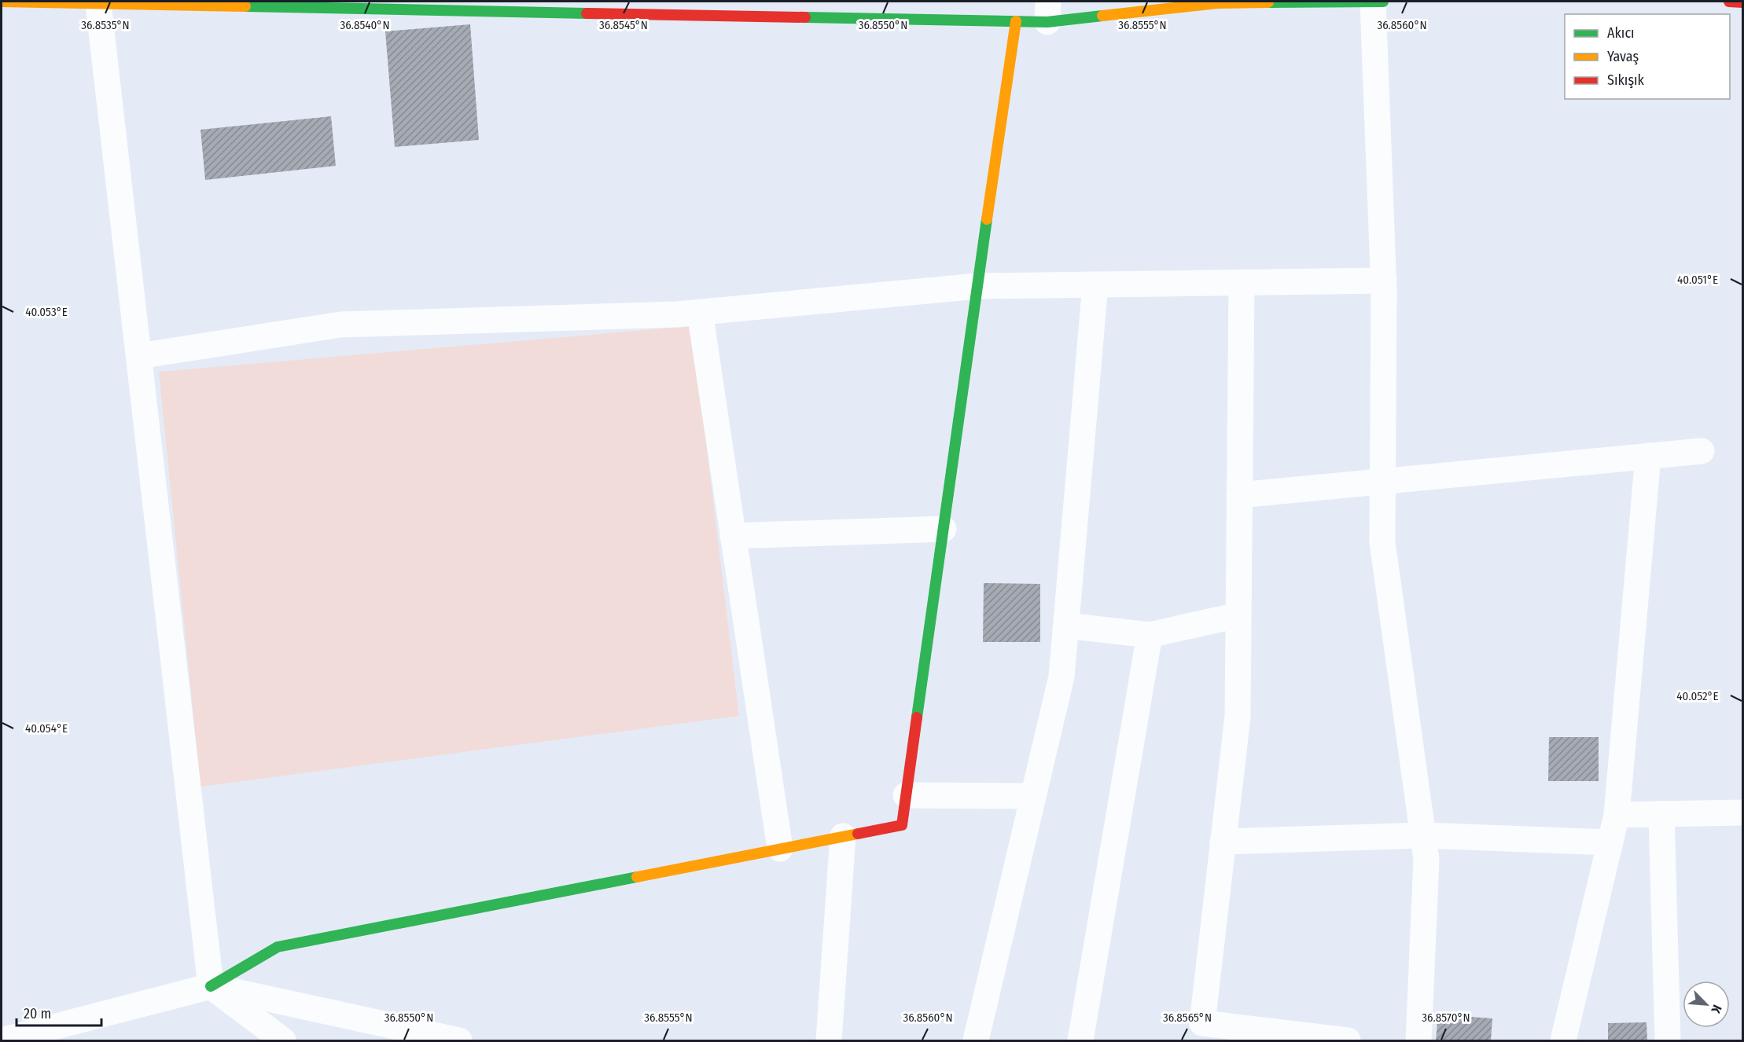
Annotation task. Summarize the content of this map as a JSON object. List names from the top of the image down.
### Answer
{
  "legend": ["Akıcı", "Yavaş", "Sıkışık"],
  "scale_bar": "20 m",
  "north": "bottom right",
  "coordinates": [
    "36.8535°N",
    "36.8540°N",
    "36.8545°N",
    "36.8550°N",
    "36.8555°N",
    "36.8560°N",
    "40.051°E",
    "40.053°E",
    "40.052°E",
    "40.054°E",
    "36.8565°N",
    "36.8570°N"
  ]
}
